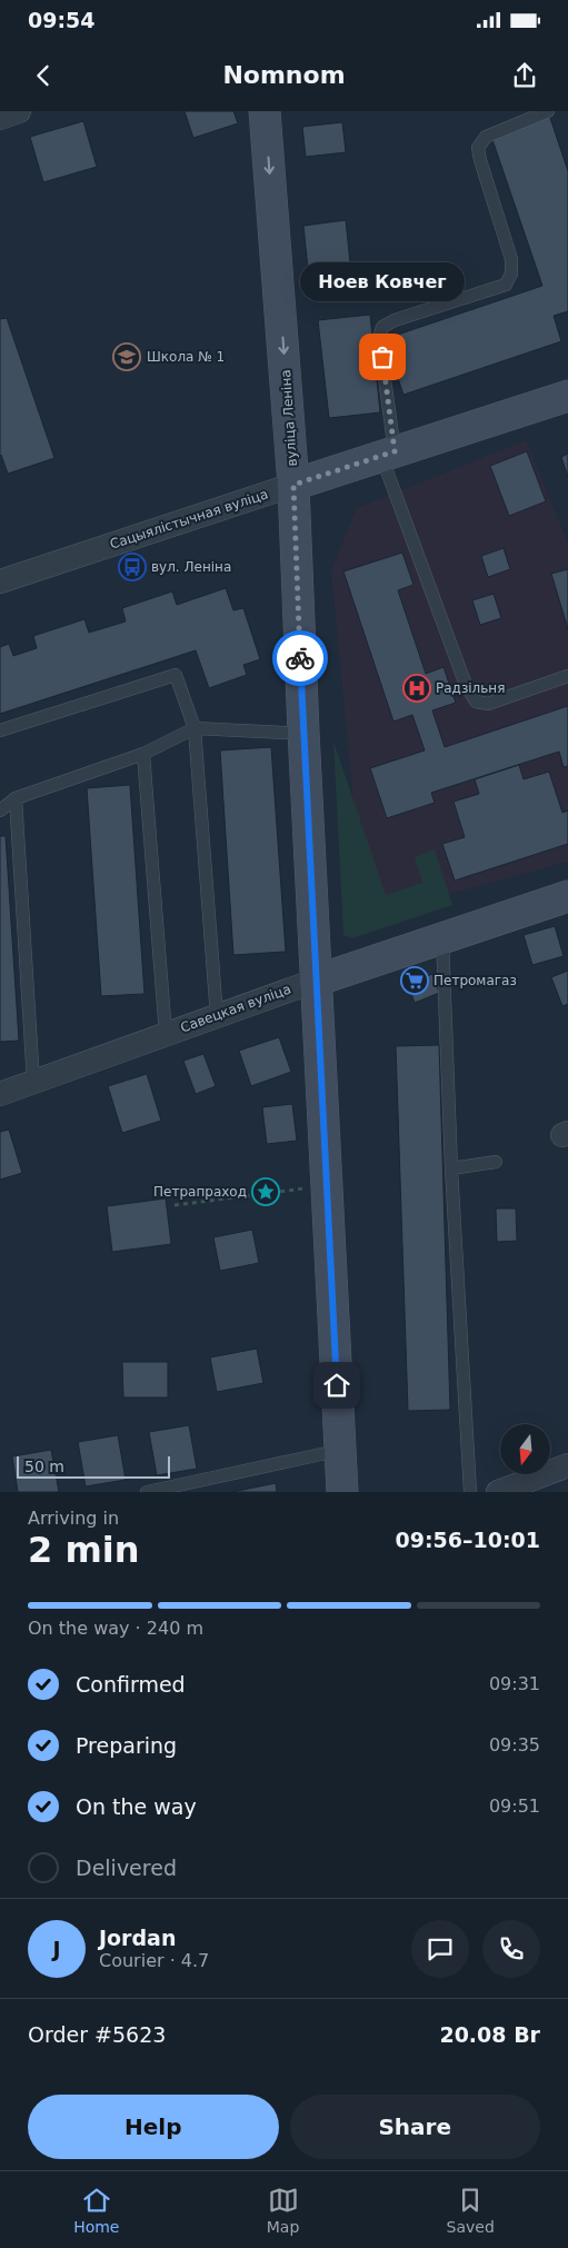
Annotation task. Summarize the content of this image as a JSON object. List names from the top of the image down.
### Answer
{
  "streets": {
    "main road": ["вуліца Леніна", "Сацыялістычная вуліца", "Савецкая вуліца"]
  },
  "crossings": [
    ["вуліца Леніна", "Сацыялістычная вуліца"],
    ["вуліца Леніна", "Савецкая вуліца"]
  ],
  "places": {
    "school or university": ["Школа № 1"],
    "other": ["Ноев Ковчег"],
    "bus stop": ["вул. Леніна"],
    "hospital": ["Радзільня"],
    "supermarket": ["Петромагаз"],
    "place": ["Петрапраход"]
  },
  "scale_bar": "50 m",
  "north": "bottom",
  "page": {
    "status": "09:54",
    "header": "Nomnom",
    "bubble": "Ноев Ковчег",
    "scale": "50 m",
    "heading": ["2 min", "Arriving in", "09:56–10:01"],
    "panel": [
      "Jordan",
      "Courier · 4.7",
      "Order #5623",
      "20.08 Br"
    ],
    "bar": "On the way · 240 m",
    "list": [
      ["Confirmed", "09:31"],
      ["Preparing", "09:35"],
      ["On the way", "09:51"],
      "Delivered"
    ],
    "round": "J",
    "buttons": ["Help", "Share"],
    "tabs": ["Home", "Map", "Saved"]
  }
}
